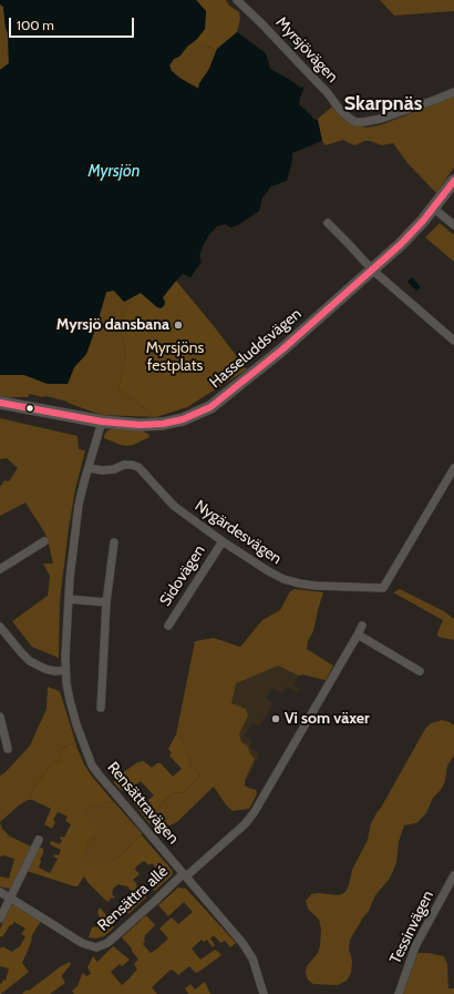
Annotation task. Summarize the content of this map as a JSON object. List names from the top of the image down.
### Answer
{
  "streets": {
    "street": [
      "Myrsjövägen",
      "Hasseluddsvägen",
      "Nygärdesvägen",
      "Sidovägen",
      "Rensättravägen",
      "Rensättra allé",
      "Tessinvägen"
    ]
  },
  "crossings": [
    ["Hasseluddsvägen", "Rensättravägen"],
    ["Nygärdesvägen", "Sidovägen"],
    ["Nygärdesvägen", "Rensättravägen"],
    ["Rensättravägen", "Rensättra allé"]
  ],
  "districts": ["Skarpnäs"],
  "water": ["Myrsjön"],
  "parks": ["Myrsjöns festplats"],
  "places": ["Myrsjö dansbana", "Vi som växer"],
  "scale_bar": "100 m"
}
